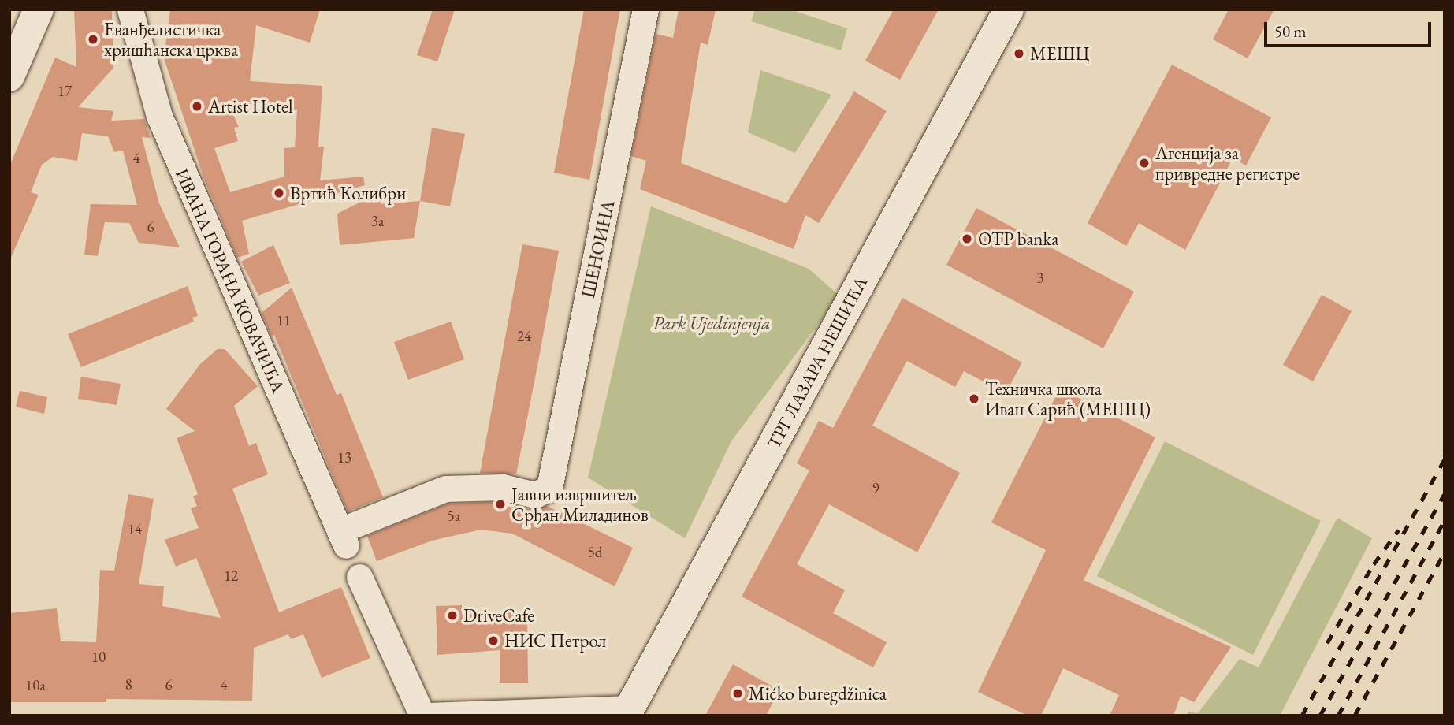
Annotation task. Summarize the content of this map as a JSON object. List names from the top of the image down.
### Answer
{
  "streets": {
    "main road": ["ТРГ ЛАЗАРА НЕШИЋА"],
    "street": ["ШЕНОИНА", "ИВАНА ГОРАНА КОВАЧИЋА"]
  },
  "crossings": [
    ["ШЕНОИНА", "ИВАНА ГОРАНА КОВАЧИЋА"]
  ],
  "parks": ["Park Ujedinjenja"],
  "places": [
    "Еванђелистичка хришћанска црква",
    "МЕШЦ",
    "Artist Hotel",
    "Агенција за привредне регистре",
    "Вртић Колибри",
    "OTP banka",
    "Техничка школа Иван Сарић (МЕШЦ)",
    "Јавни извршитељ Срђан Миладинов",
    "DriveCafe",
    "НИС Петрол",
    "Mićko buregdžinica"
  ],
  "house_numbers": [
    "17",
    "4",
    "3a",
    "6",
    "3",
    "11",
    "24",
    "13",
    "9",
    "5a",
    "14",
    "5d",
    "12",
    "10",
    "8",
    "6",
    "10a",
    "4"
  ],
  "scale_bar": "50 m"
}
